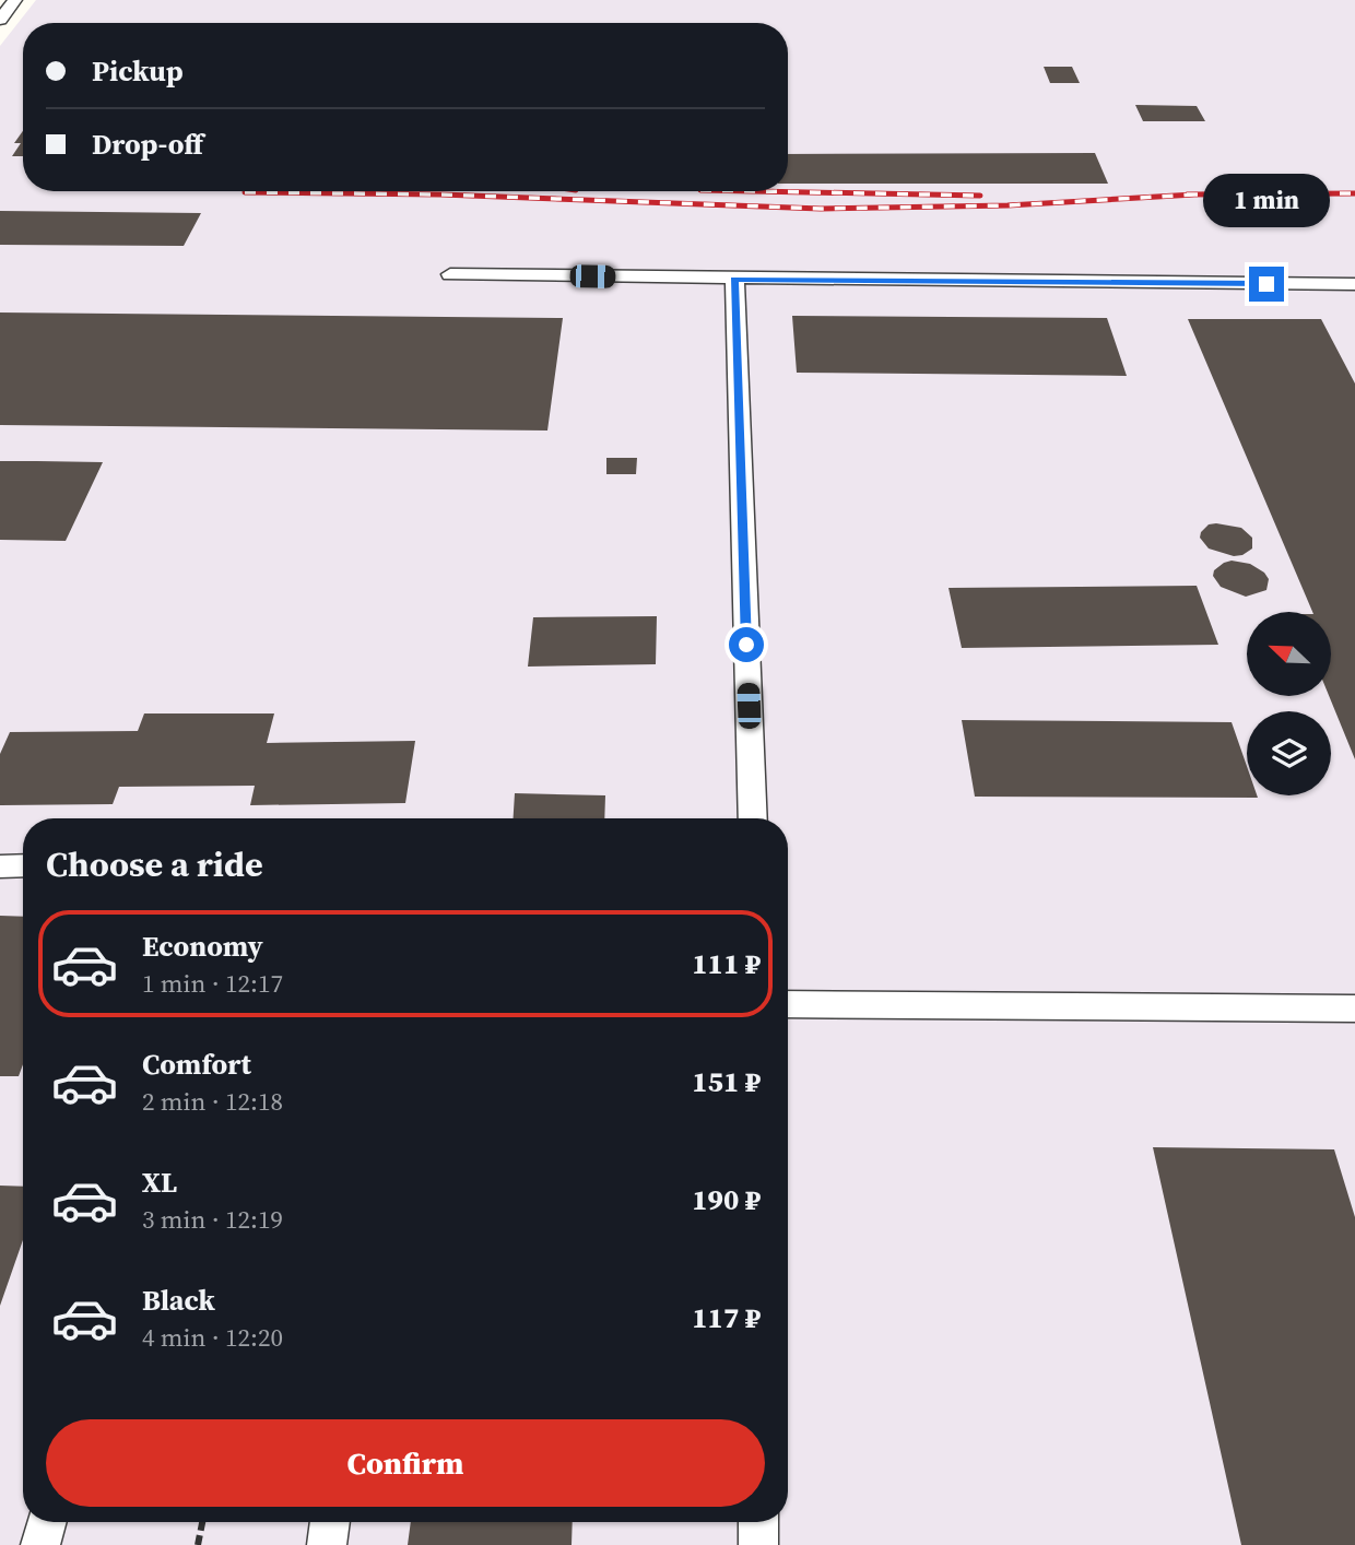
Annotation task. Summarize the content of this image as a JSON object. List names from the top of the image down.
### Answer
{
  "north": "top left",
  "page": {
    "banner": ["Pickup", "Drop-off"],
    "bubble": "1 min",
    "heading": "Choose a ride",
    "list": [
      {
        "name": "Economy",
        "note": "1 min · 12:17",
        "value": "111 ₽"
      },
      {
        "name": "Comfort",
        "note": "2 min · 12:18",
        "value": "151 ₽"
      },
      {
        "name": "XL",
        "note": "3 min · 12:19",
        "value": "190 ₽"
      },
      {
        "name": "Black",
        "note": "4 min · 12:20",
        "value": "117 ₽"
      }
    ],
    "buttons": "Confirm"
  }
}
